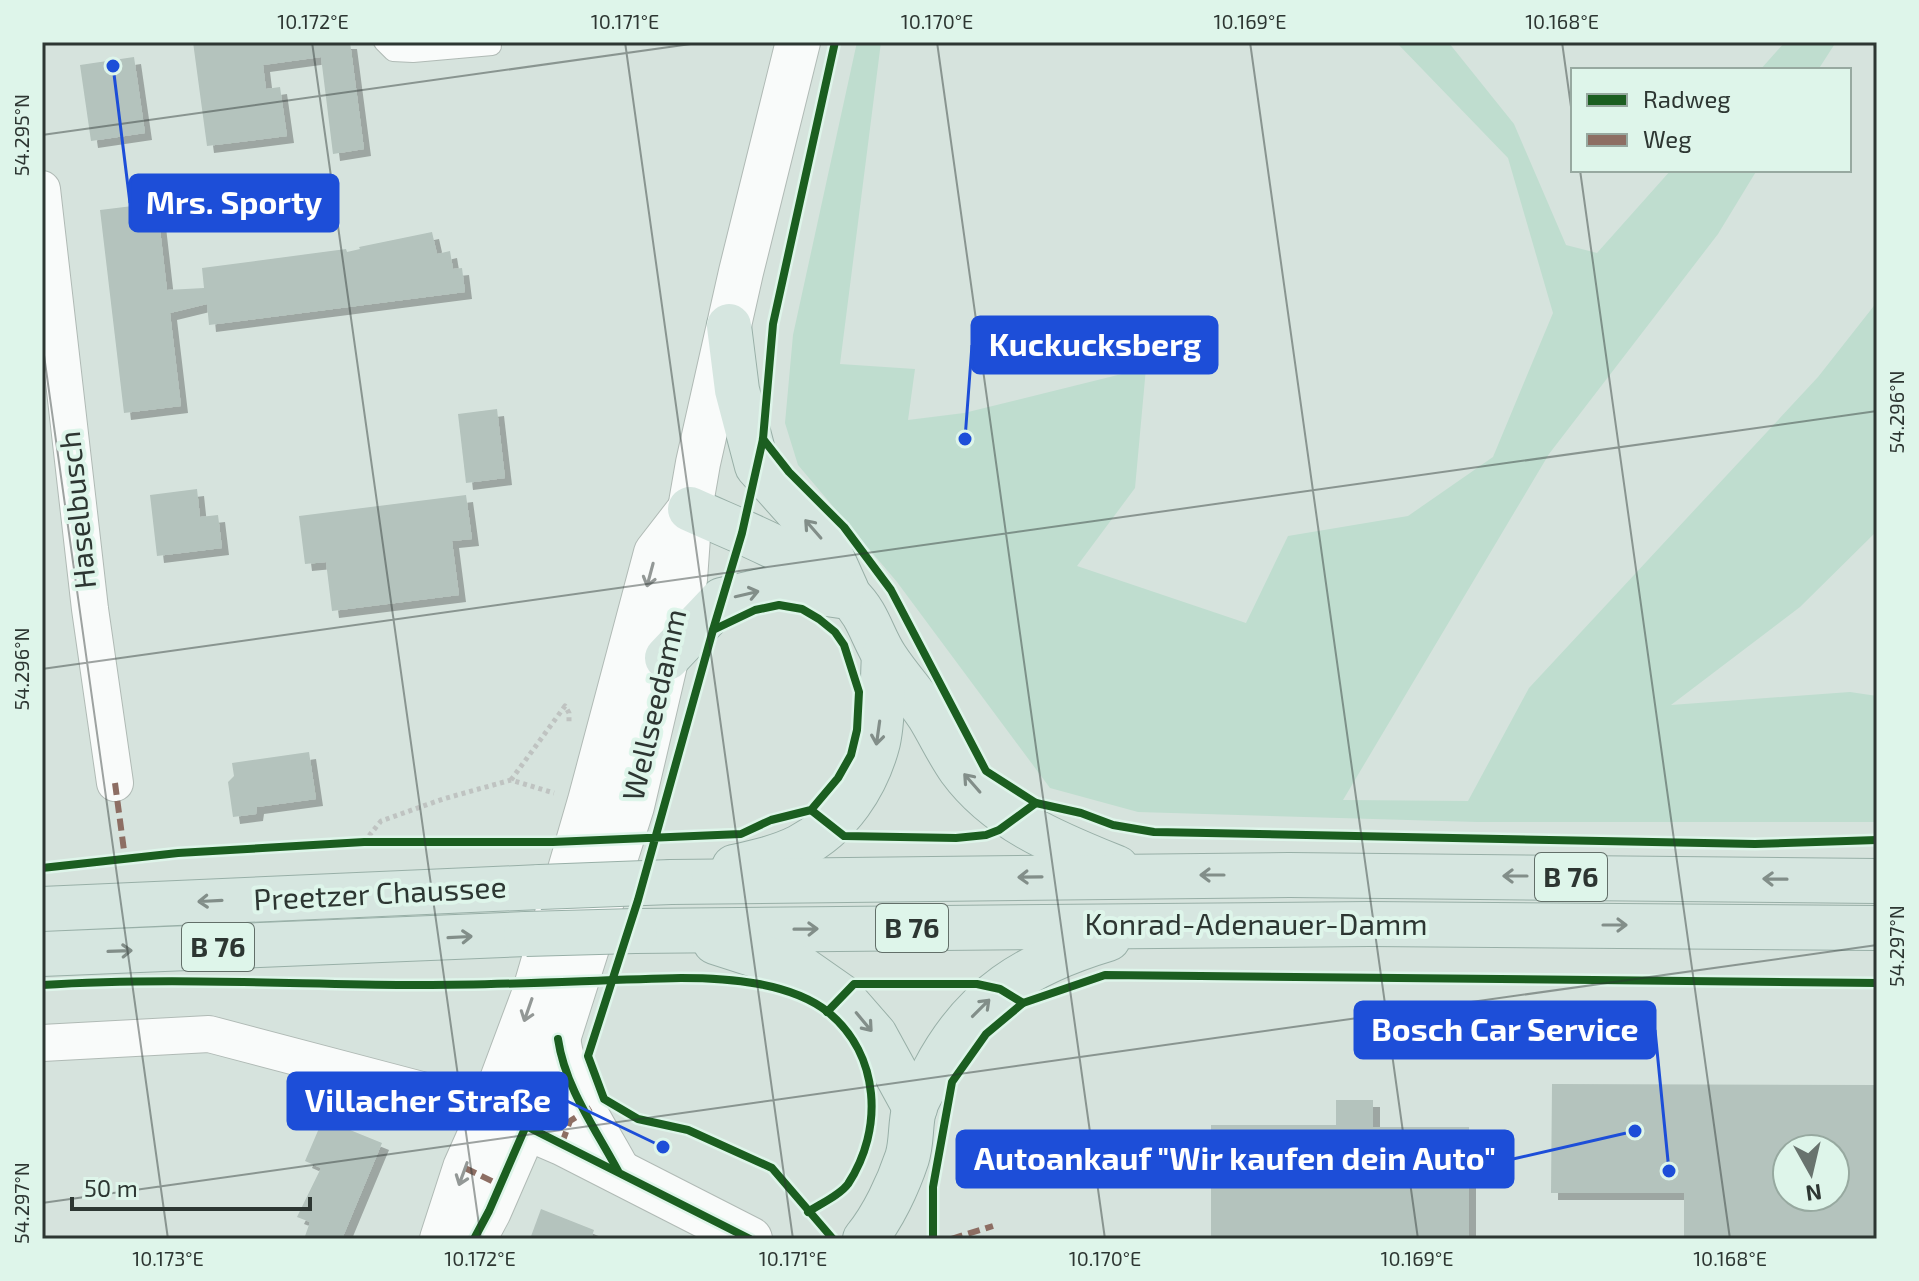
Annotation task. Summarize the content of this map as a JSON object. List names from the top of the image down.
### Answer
{
  "streets": {
    "highway": ["B 76", "Preetzer Chaussee", "Konrad-Adenauer-Damm"],
    "main road": ["Wellseedamm"],
    "street": ["Haselbusch"]
  },
  "crossings": [
    ["Preetzer Chaussee", "Konrad-Adenauer-Damm"]
  ],
  "places": [
    "Mrs. Sporty",
    "Kuckucksberg",
    "Autoankauf \"Wir kaufen dein Auto\"",
    "Villacher Straße",
    "Bosch Car Service"
  ],
  "legend": ["Radweg", "Weg"],
  "scale_bar": "50 m",
  "north": "bottom",
  "coordinates": [
    "10.172°E",
    "10.171°E",
    "10.170°E",
    "10.169°E",
    "10.168°E",
    "54.295°N",
    "54.296°N",
    "54.297°N",
    "10.173°E"
  ]
}
